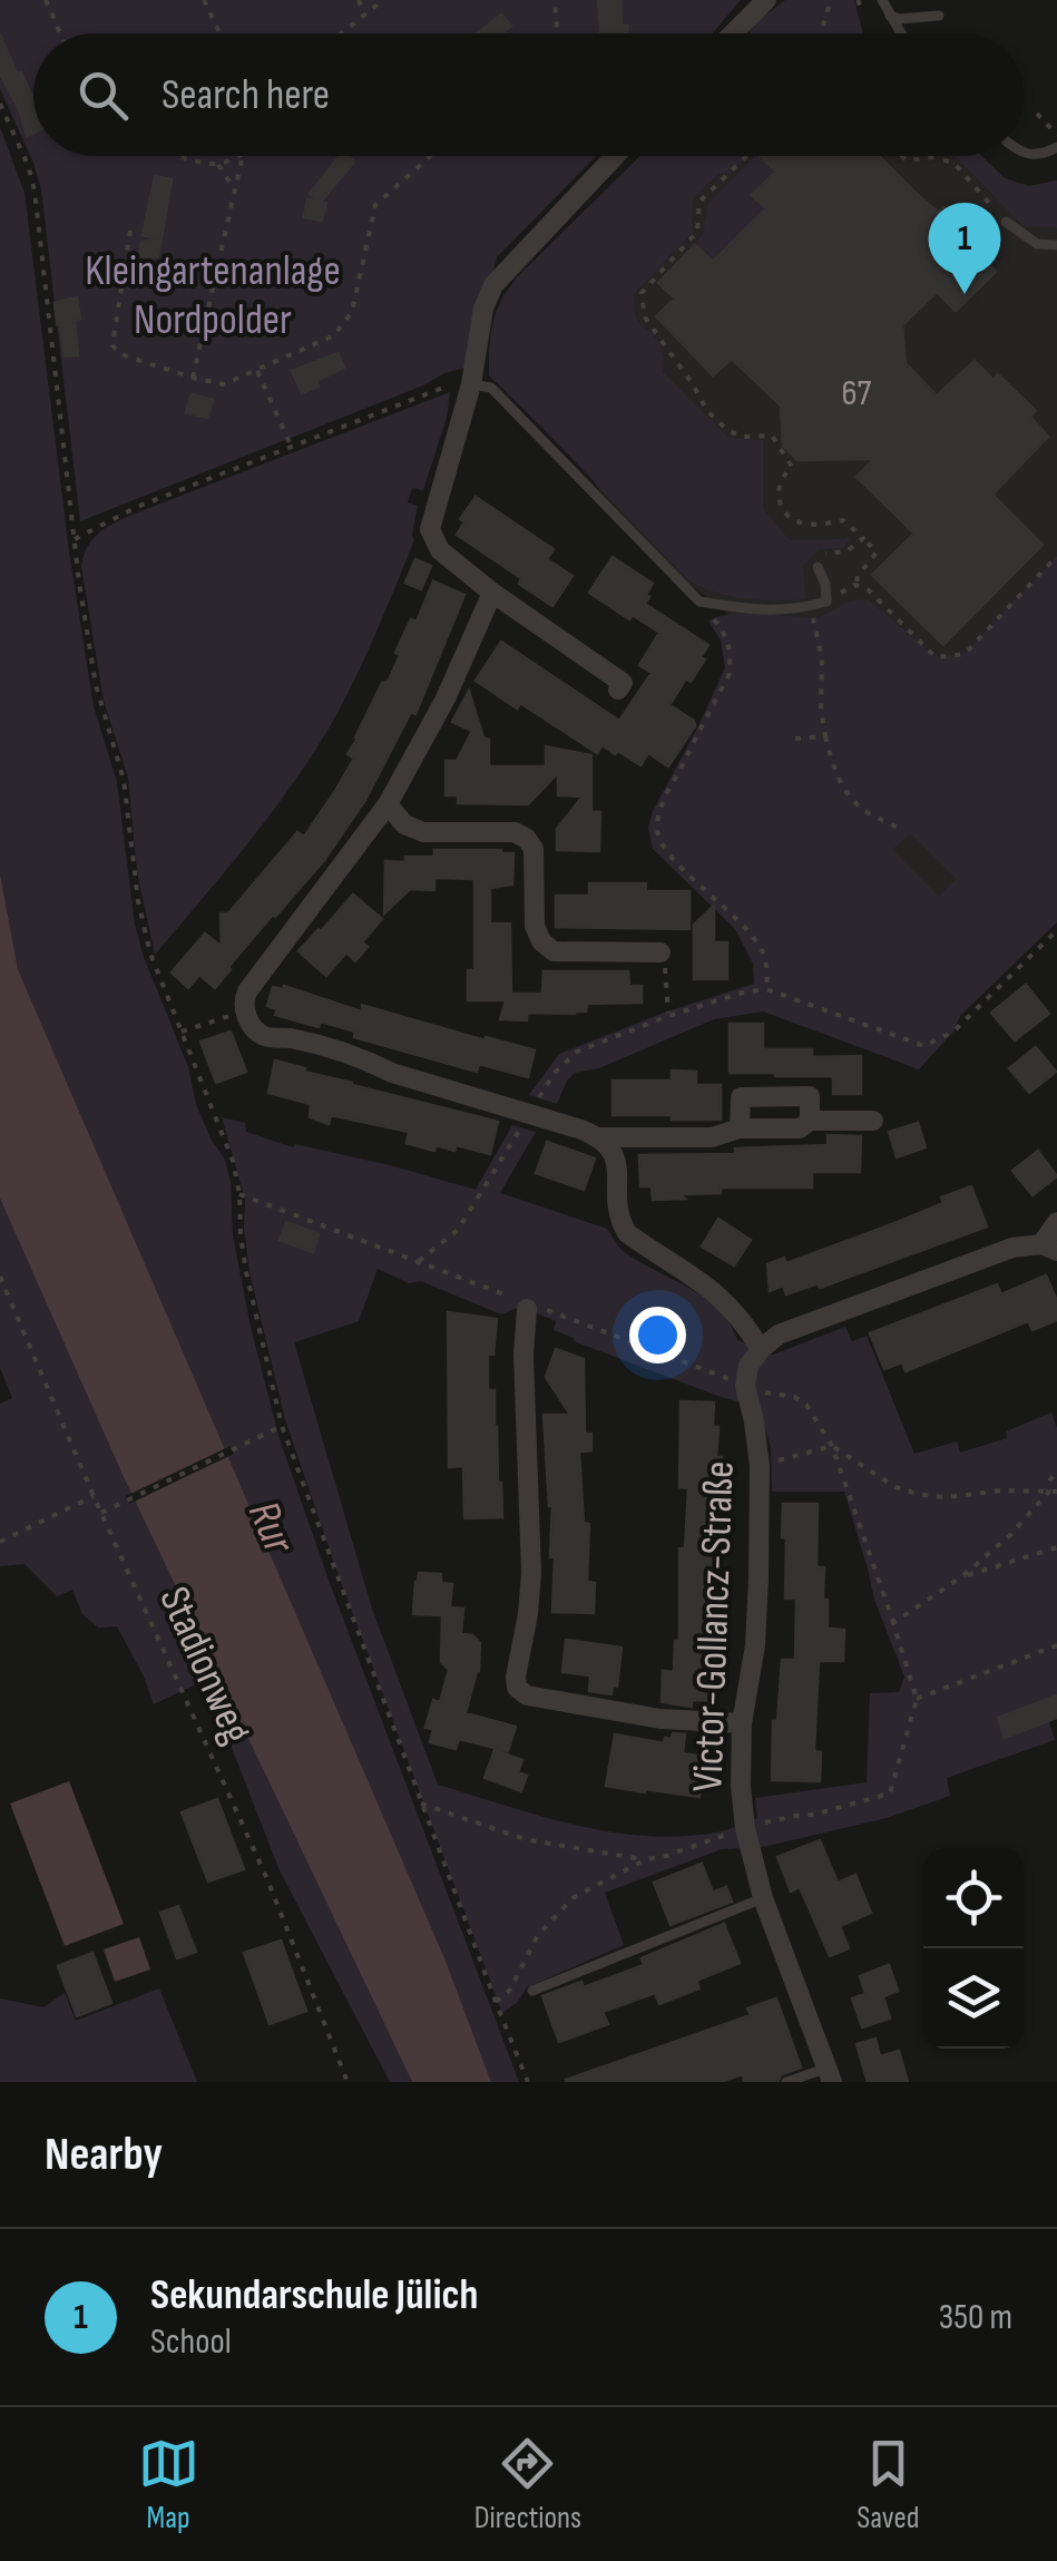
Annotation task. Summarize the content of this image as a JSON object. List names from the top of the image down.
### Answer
{
  "streets": {
    "street": ["Victor-Gollancz-Straße"],
    "path": ["Stadionweg"]
  },
  "water": ["Rur"],
  "parks": ["Kleingartenanlage Nordpolder"],
  "house_numbers": ["67"],
  "page": {
    "search": "Search here",
    "pins": "1",
    "heading": "Nearby",
    "list": [
      {
        "mark": "1",
        "name": "Sekundarschule Jülich",
        "note": "School",
        "value": "350 m"
      }
    ],
    "nav": ["Map", "Directions", "Saved"]
  }
}
